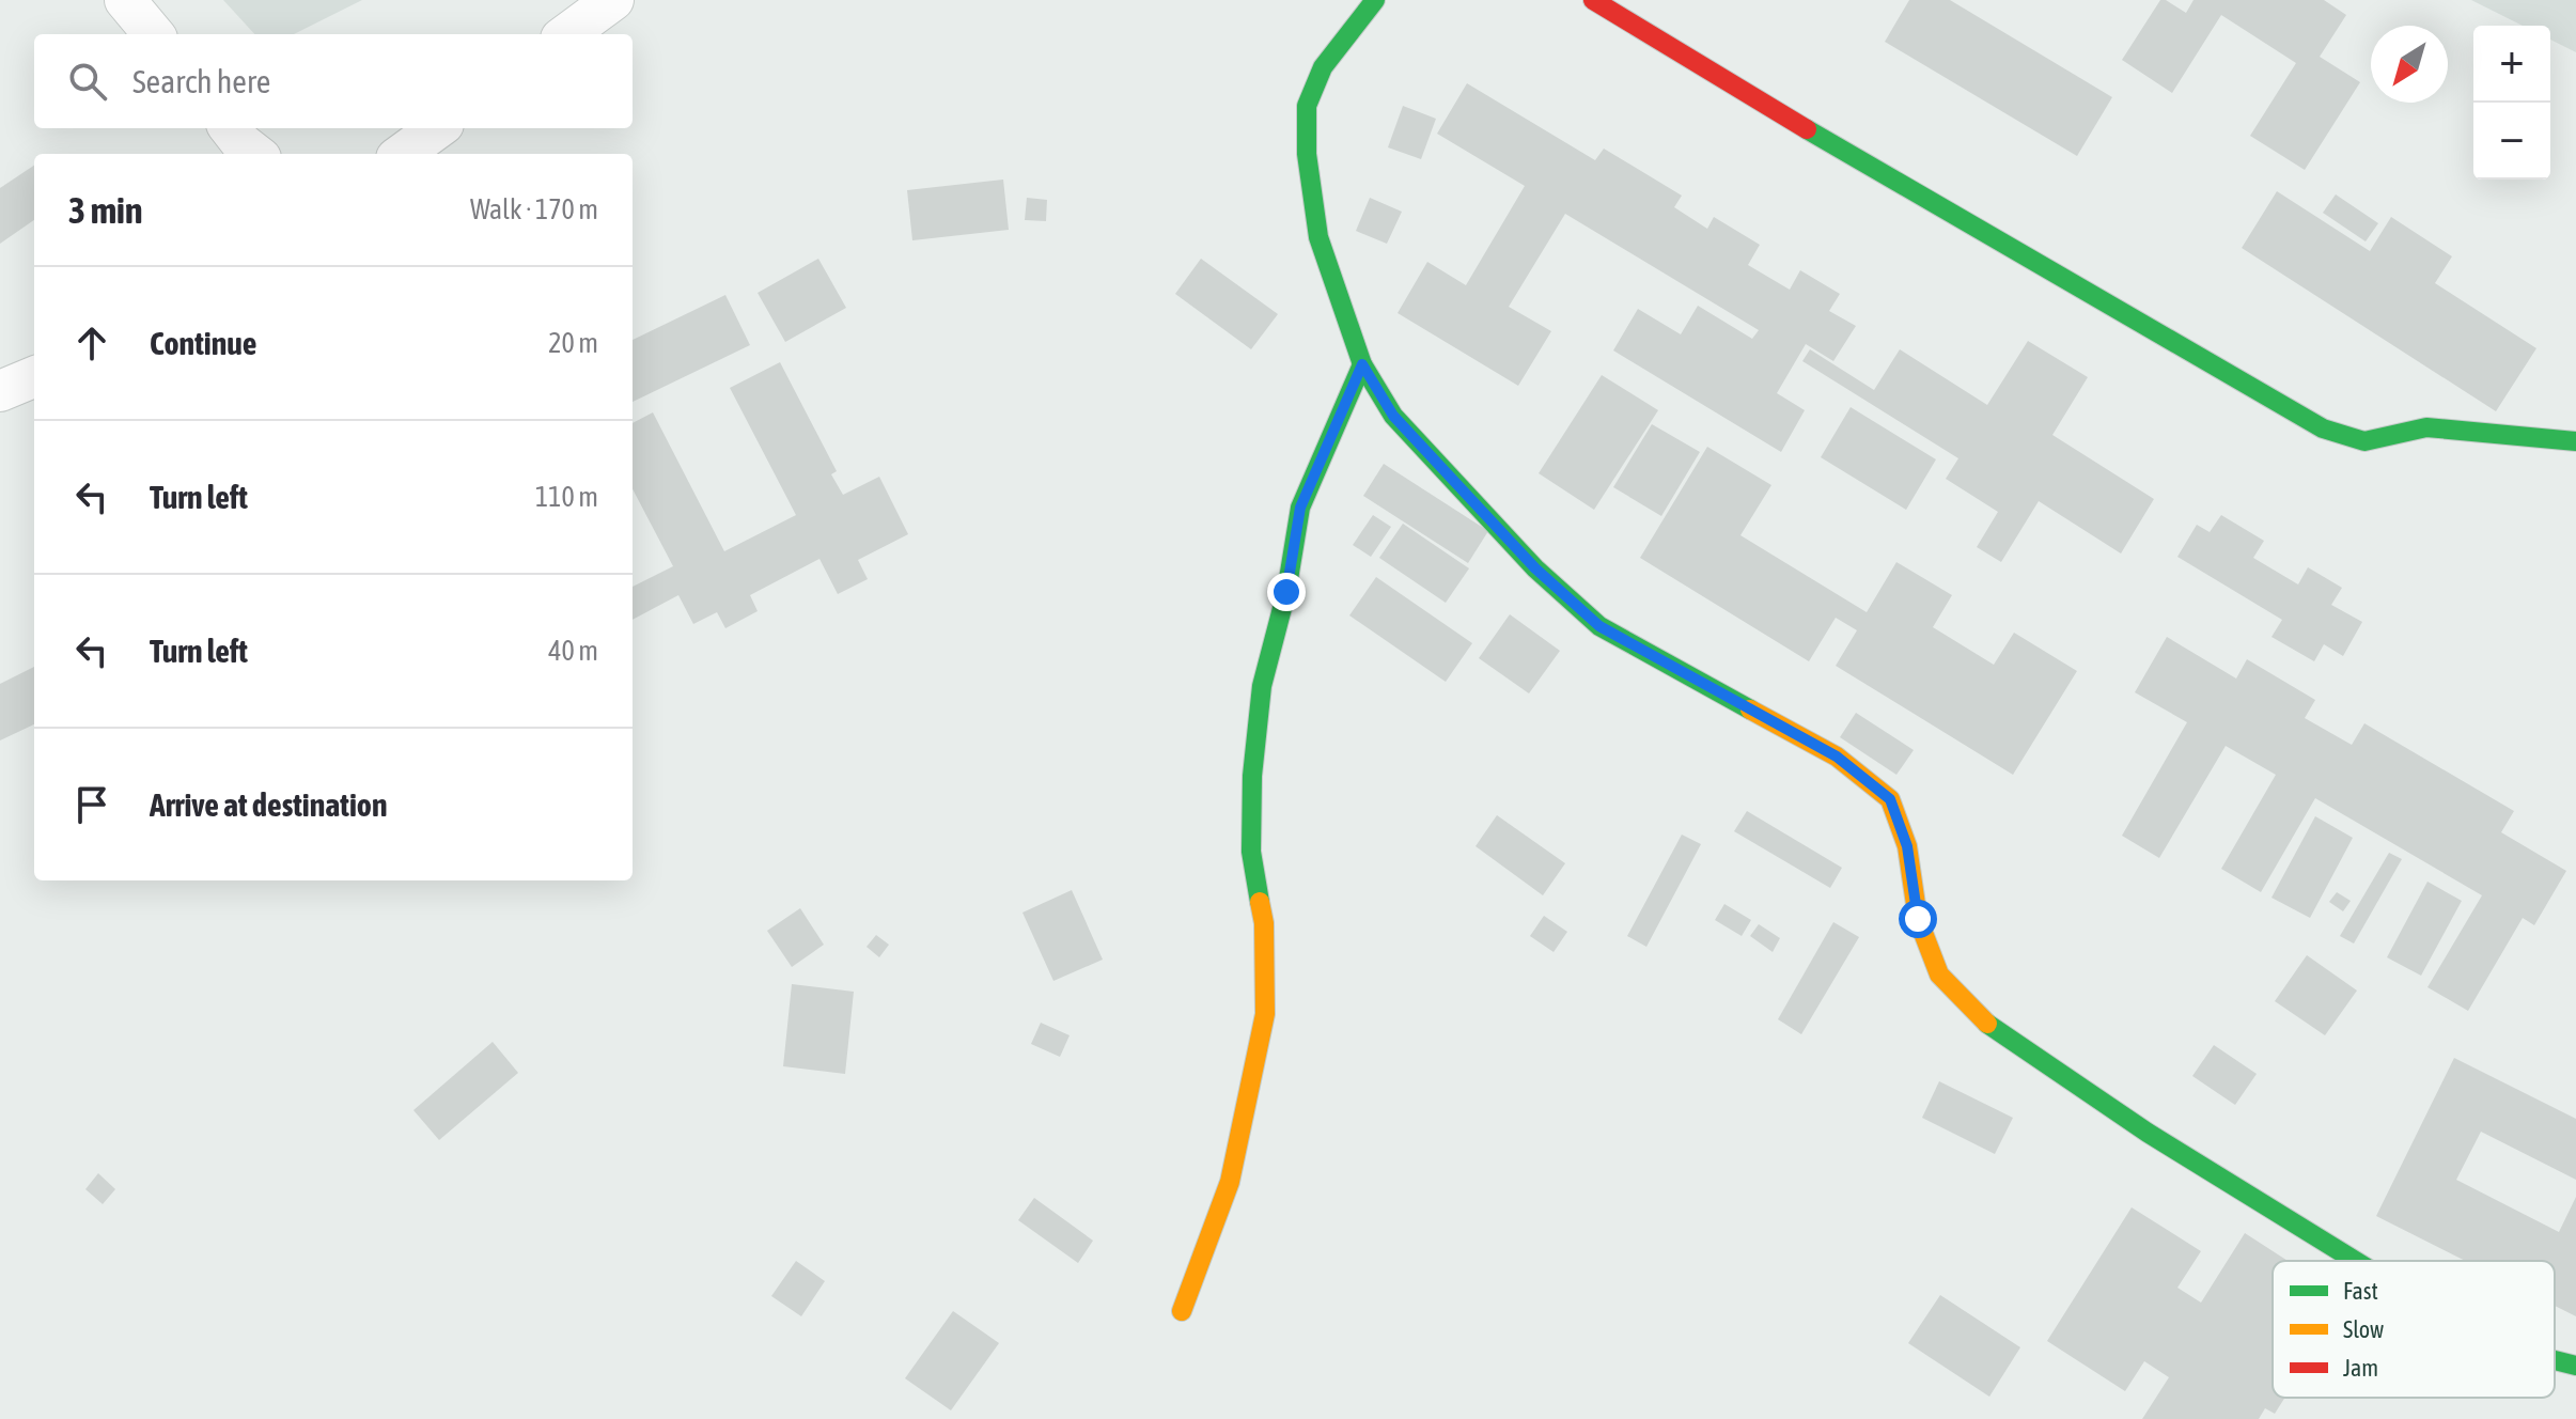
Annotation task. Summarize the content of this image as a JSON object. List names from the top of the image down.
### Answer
{
  "legend": ["Fast", "Slow", "Jam"],
  "north": "bottom left",
  "page": {
    "map_buttons": ["+", "−"],
    "search": "Search here",
    "heading": ["3 min", "Walk · 170 m"],
    "list": [
      ["Continue", "20 m"],
      ["Turn left", "110 m"],
      ["Turn left", "40 m"],
      "Arrive at destination"
    ]
  }
}
